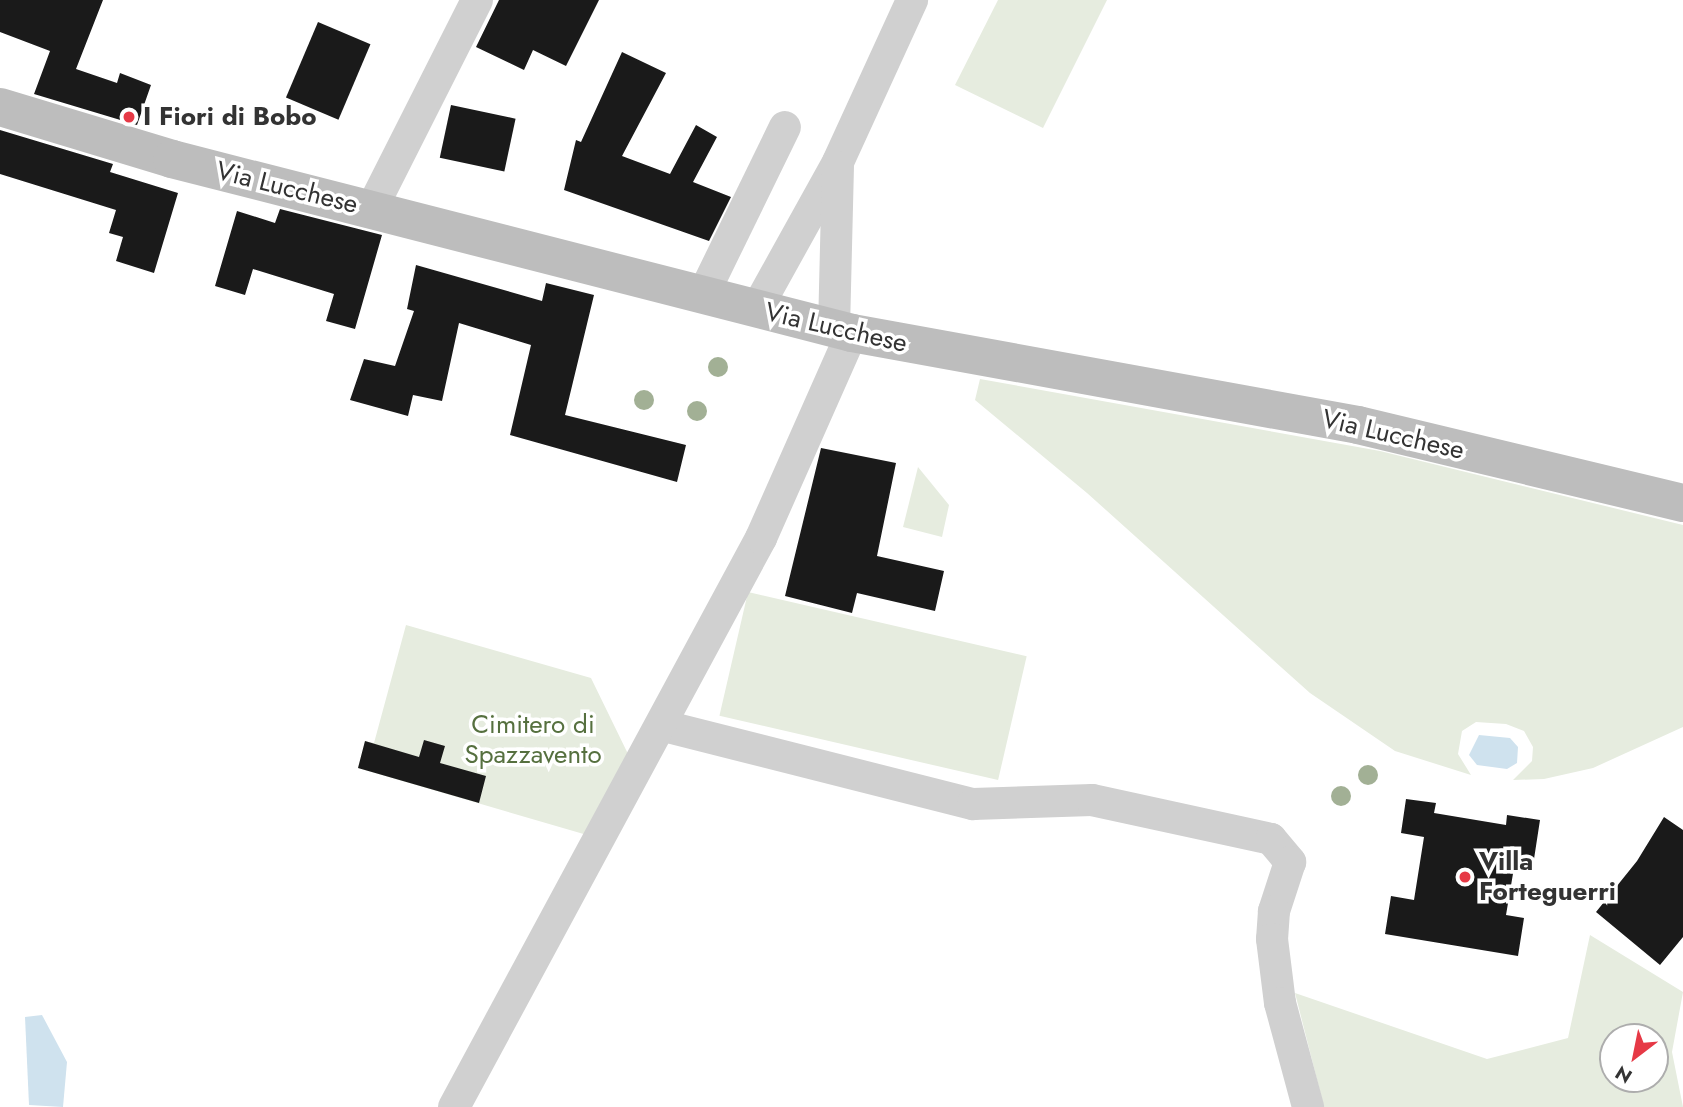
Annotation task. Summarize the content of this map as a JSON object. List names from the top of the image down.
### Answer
{
  "streets": {
    "street": ["Via Lucchese"]
  },
  "parks": ["Cimitero di Spazzavento"],
  "places": ["I Fiori di Bobo", "Villa Forteguerri"],
  "north": "bottom left"
}
